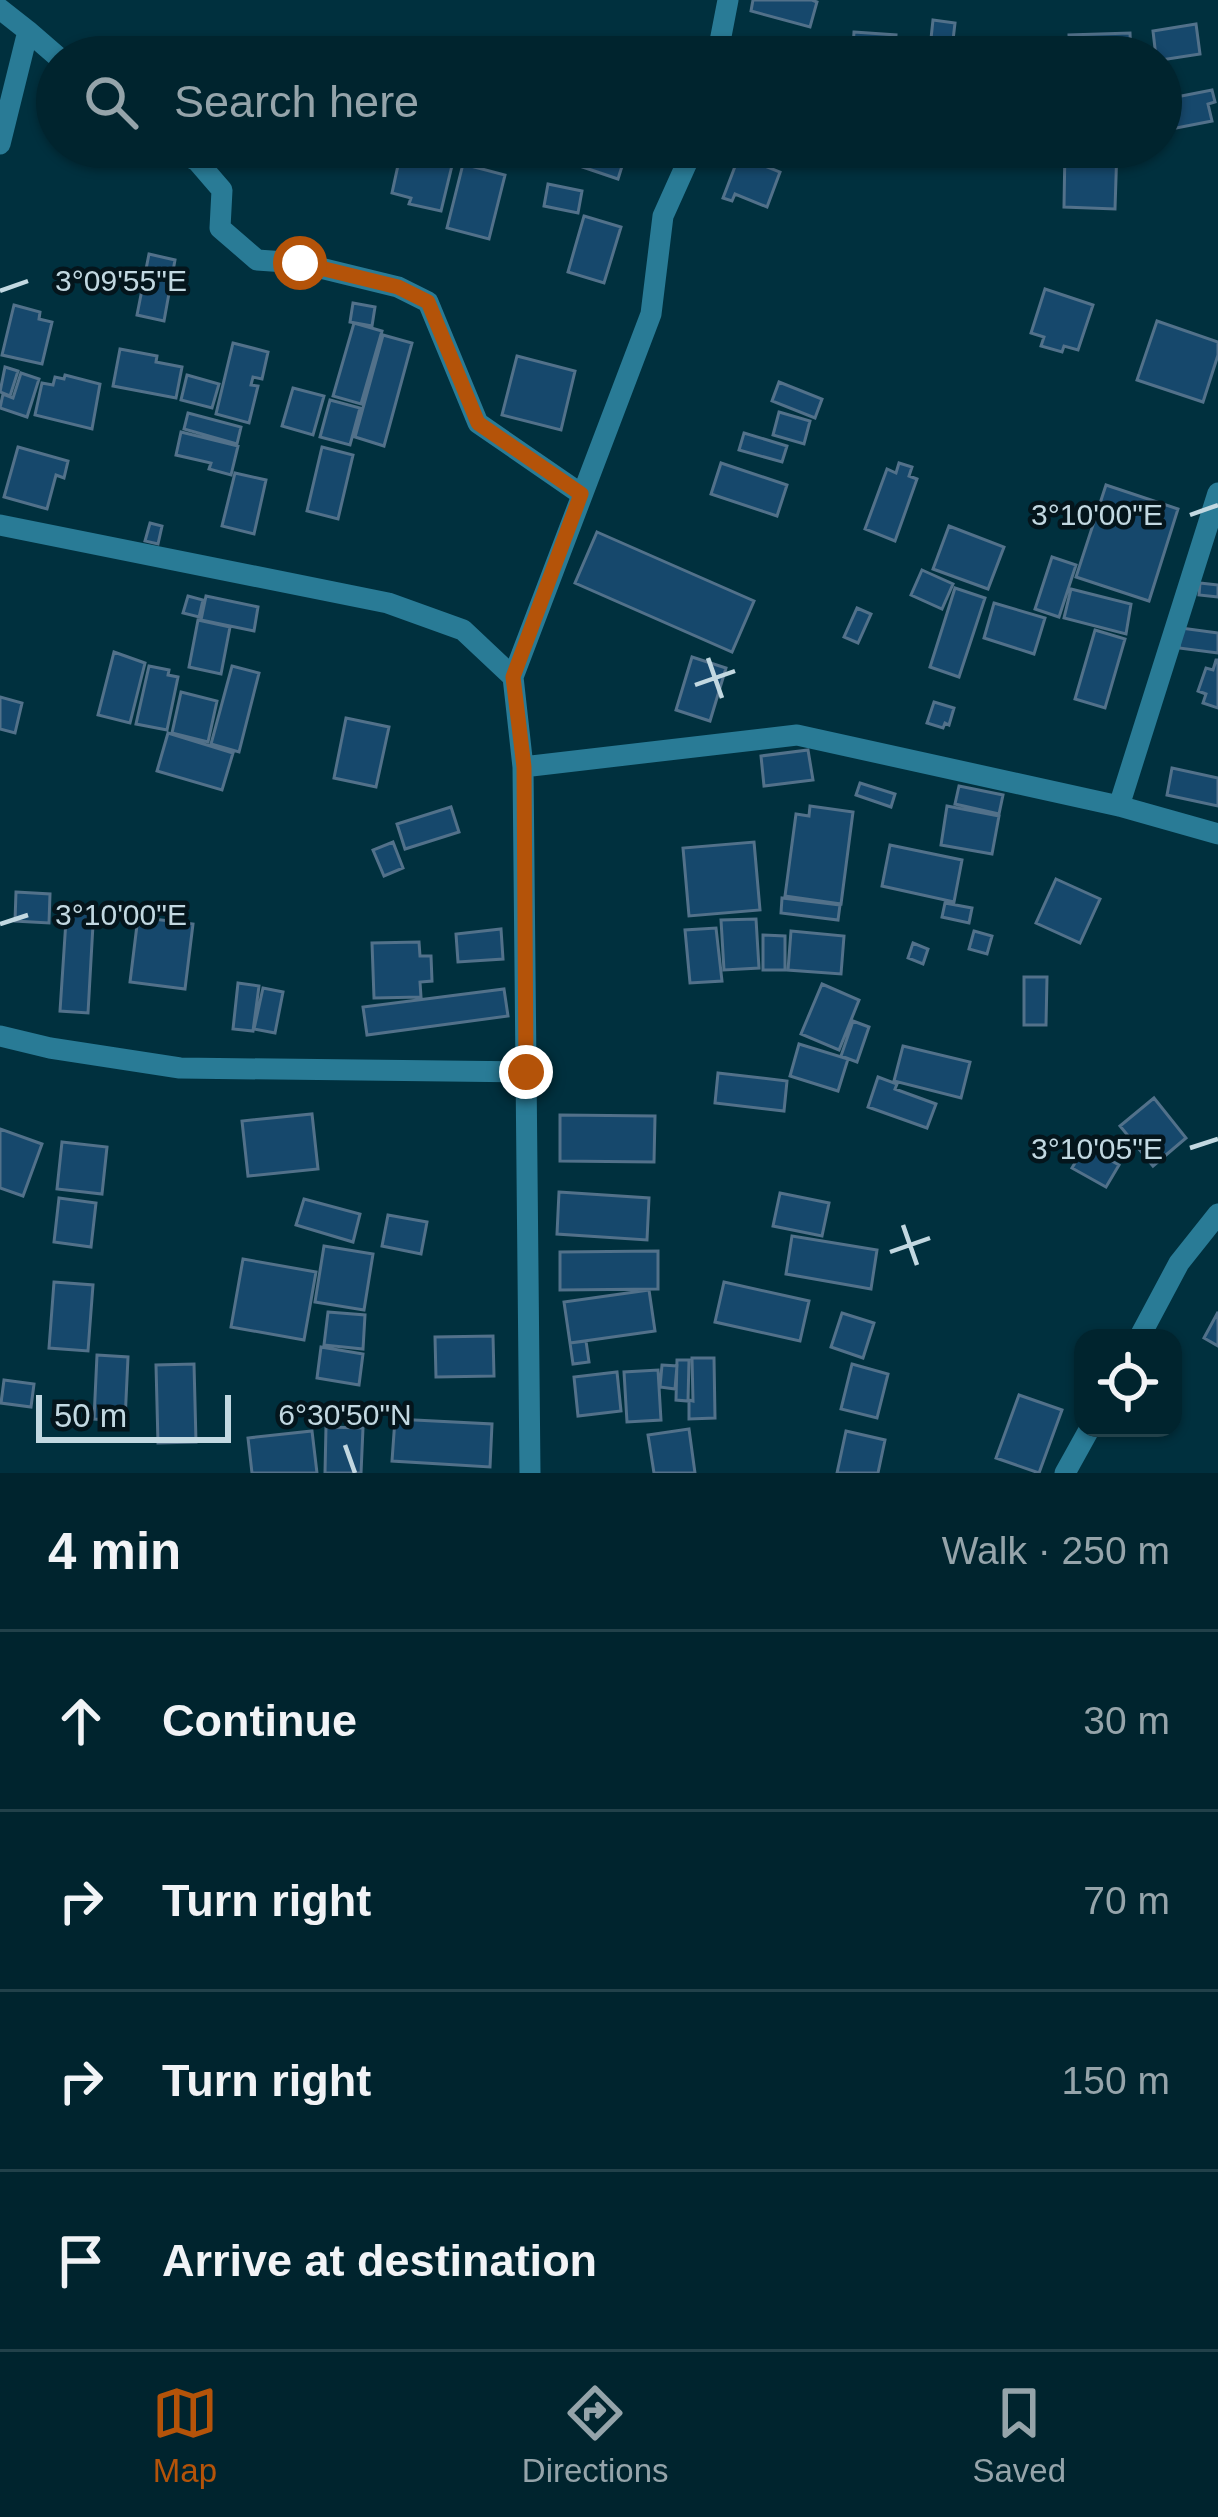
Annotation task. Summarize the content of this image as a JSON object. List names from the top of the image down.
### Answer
{
  "scale_bar": "50 m",
  "page": {
    "search": "Search here",
    "scale": "50 m",
    "heading": ["4 min", "Walk · 250 m"],
    "list": [
      ["Continue", "30 m"],
      ["Turn right", "70 m"],
      ["Turn right", "150 m"],
      "Arrive at destination"
    ],
    "nav": ["Map", "Directions", "Saved"]
  },
  "coordinates": [
    "3°09'55\"E",
    "3°10'00\"E",
    "3°10'05\"E",
    "6°30'50\"N"
  ]
}
